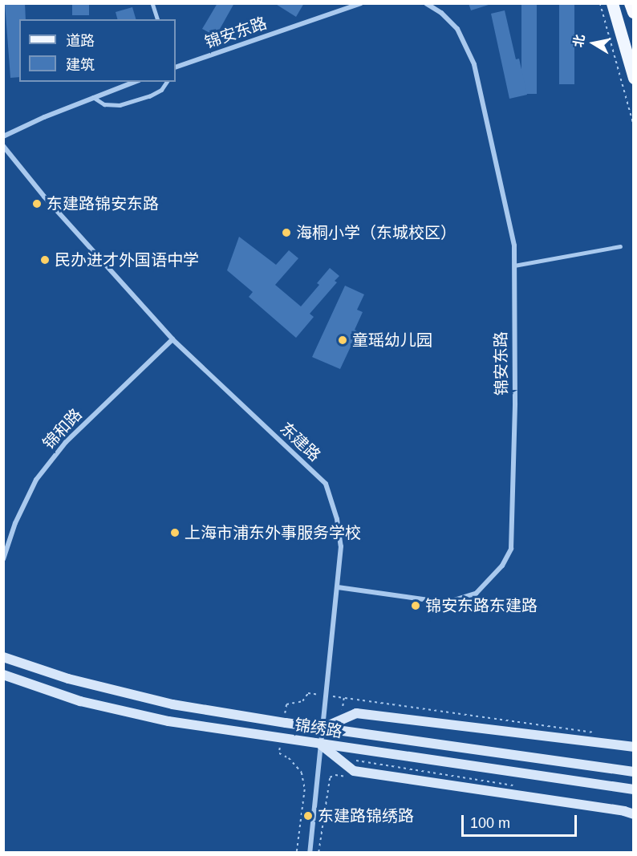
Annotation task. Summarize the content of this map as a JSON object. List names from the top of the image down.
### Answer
{
  "streets": {
    "main road": ["锦绣路"],
    "street": ["锦安东路", "锦和路", "东建路"]
  },
  "crossings": [
    ["锦安东路", "东建路"],
    ["锦和路", "东建路"],
    ["东建路", "锦绣路"]
  ],
  "places": [
    "东建路锦安东路",
    "海桐小学（东城校区）",
    "民办进才外国语中学",
    "童瑶幼儿园",
    "上海市浦东外事服务学校",
    "锦安东路东建路",
    "东建路锦绣路"
  ],
  "legend": ["道路", "建筑"],
  "scale_bar": "100 m",
  "north": "left"
}
